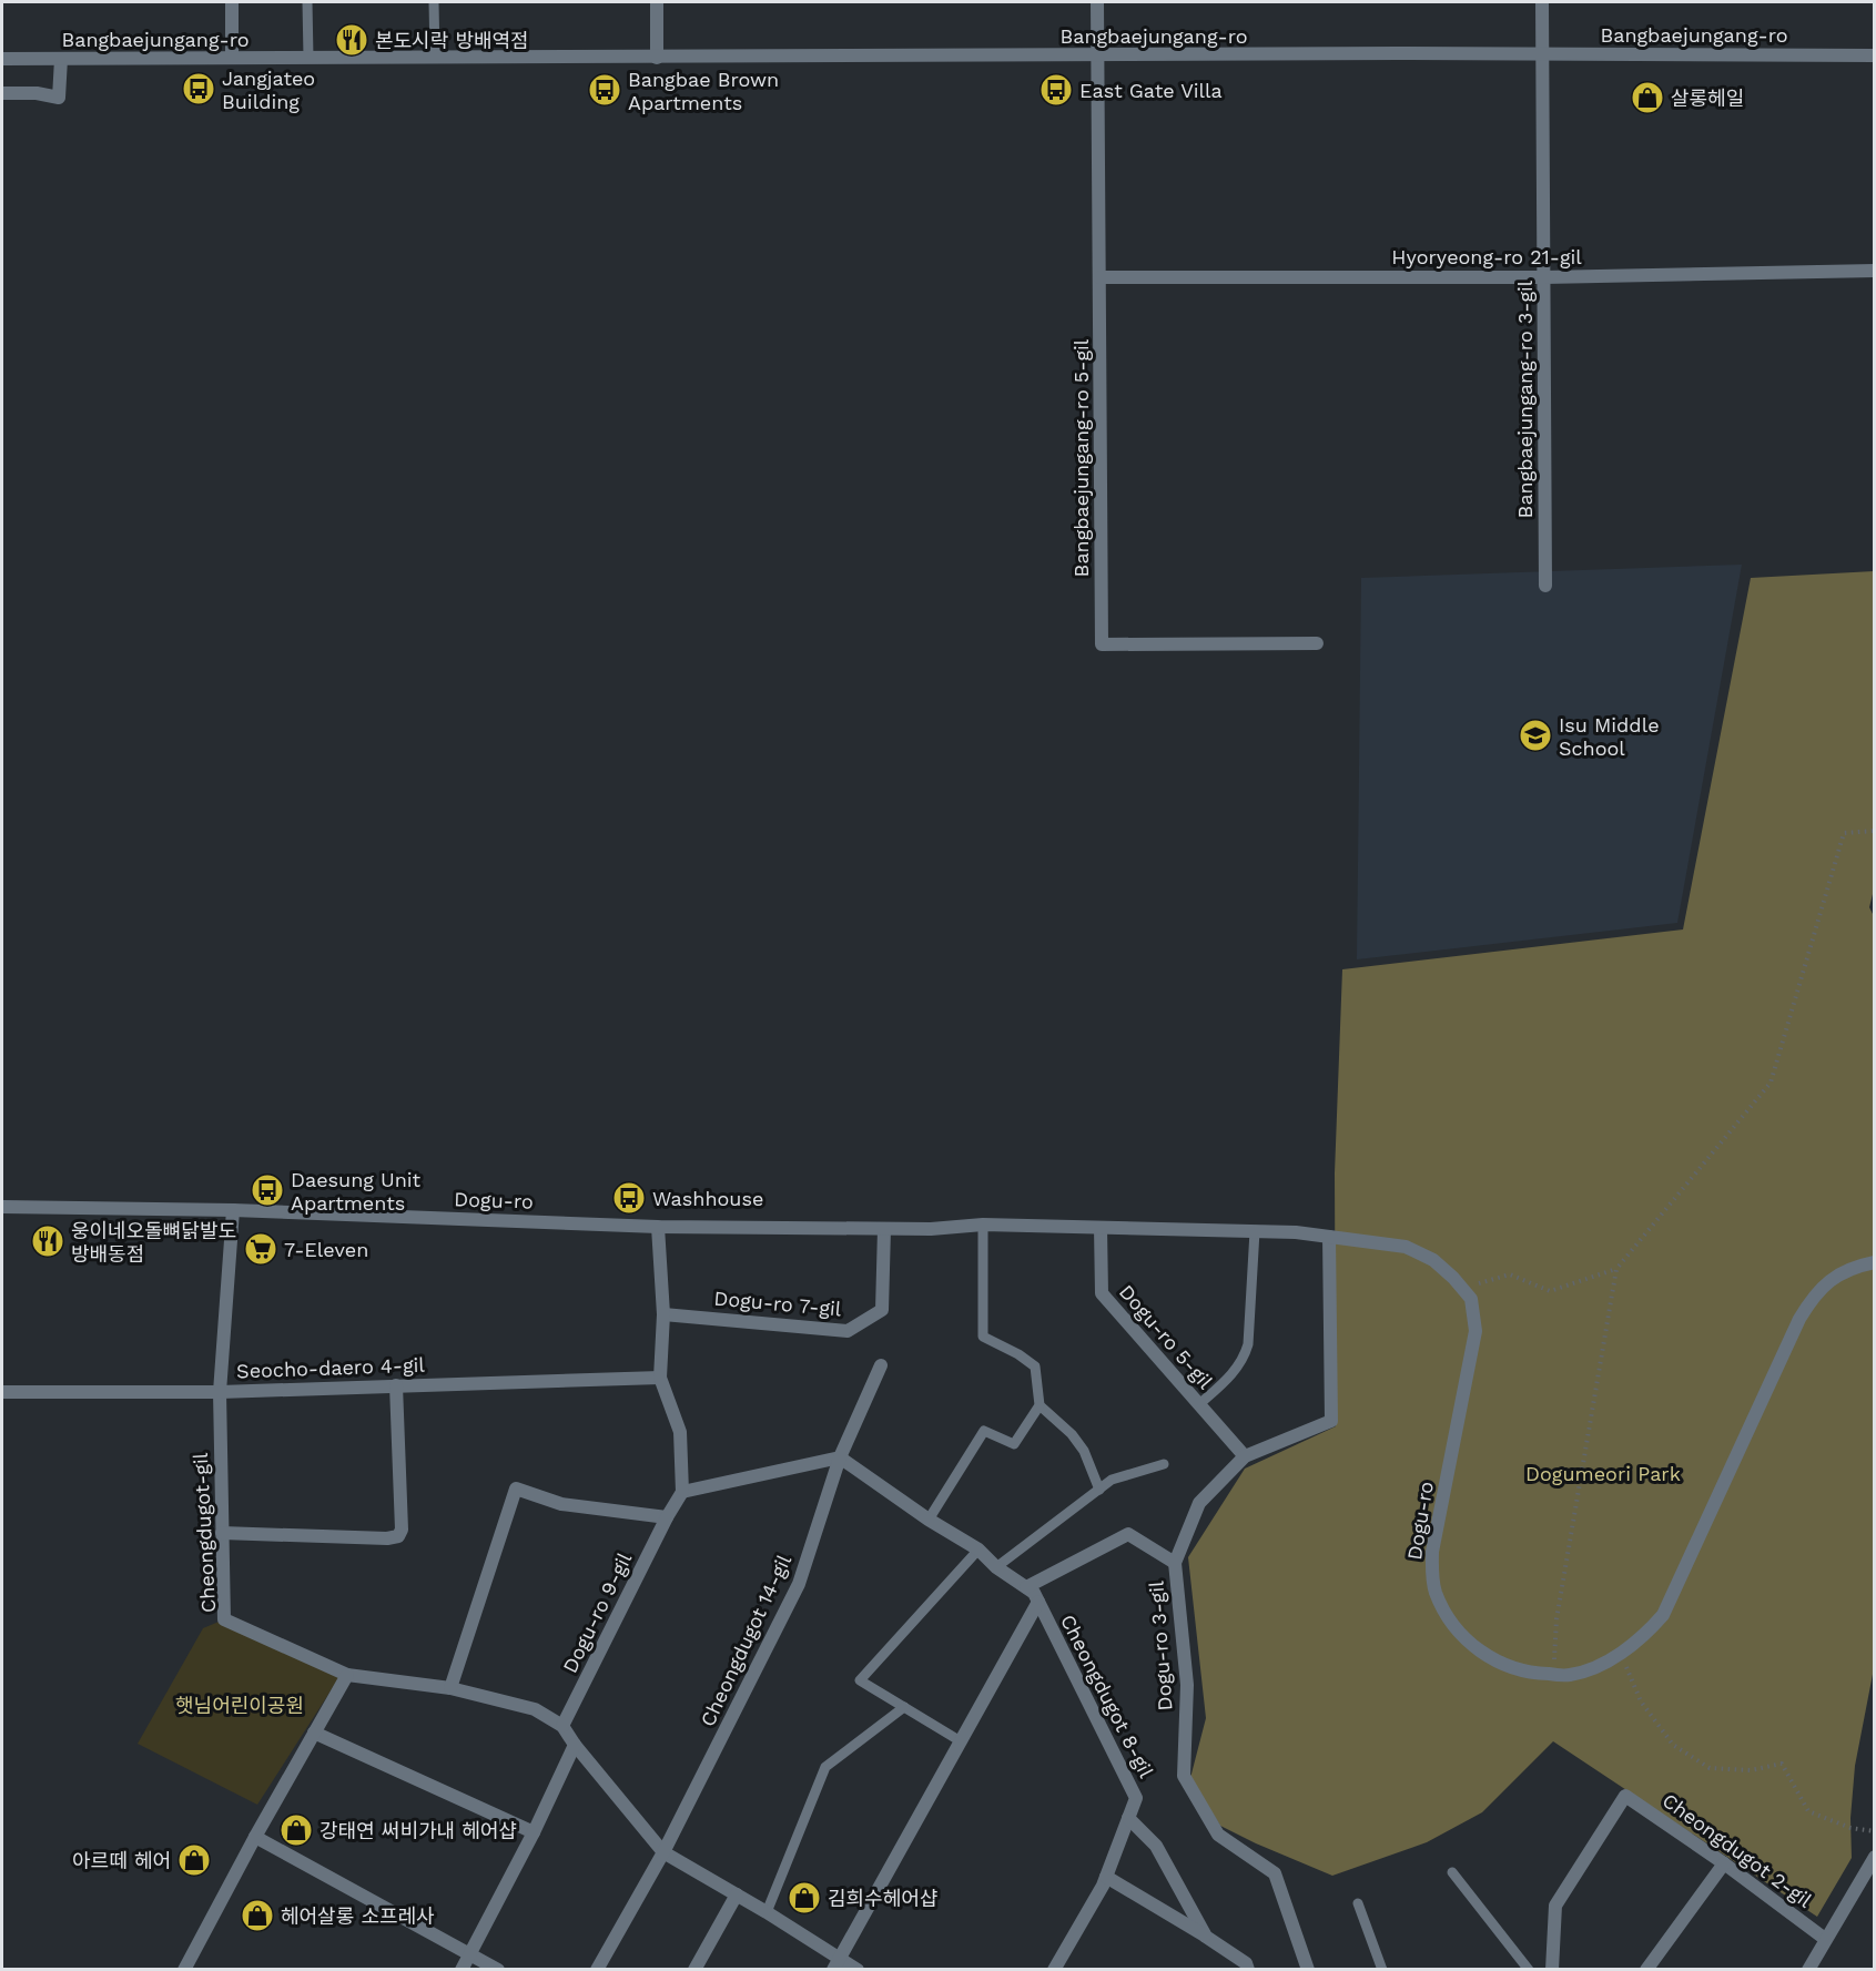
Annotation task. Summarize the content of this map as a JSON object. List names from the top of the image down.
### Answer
{
  "streets": {
    "street": [
      "Bangbaejungang-ro",
      "Hyoryeong-ro 21-gil",
      "Bangbaejungang-ro 3-gil",
      "Bangbaejungang-ro 5-gil",
      "Dogu-ro",
      "Dogu-ro 7-gil",
      "Dogu-ro 5-gil",
      "Seocho-daero 4-gil",
      "Cheongdugot-gil",
      "Dogu-ro 9-gil",
      "Cheongdugot 14-gil",
      "Dogu-ro 3-gil",
      "Cheongdugot 8-gil",
      "Cheongdugot 2-gil"
    ]
  },
  "crossings": [
    ["Bangbaejungang-ro", "Bangbaejungang-ro 3-gil"],
    ["Bangbaejungang-ro", "Bangbaejungang-ro 5-gil"],
    ["Hyoryeong-ro 21-gil", "Bangbaejungang-ro 3-gil"],
    ["Hyoryeong-ro 21-gil", "Bangbaejungang-ro 5-gil"],
    ["Dogu-ro", "Dogu-ro 7-gil"],
    ["Dogu-ro", "Dogu-ro 5-gil"],
    ["Dogu-ro", "Cheongdugot-gil"],
    ["Dogu-ro", "Dogu-ro 3-gil"],
    ["Dogu-ro 5-gil", "Dogu-ro 3-gil"],
    ["Seocho-daero 4-gil", "Cheongdugot-gil"],
    ["Cheongdugot-gil", "Dogu-ro 9-gil"],
    ["Cheongdugot-gil", "Cheongdugot 14-gil"],
    ["Cheongdugot 14-gil", "Cheongdugot 8-gil"]
  ],
  "parks": ["Dogumeori Park", "햇님어린이공원"],
  "places": {
    "restaurant": ["본도시락 방배역점", "웅이네오돌뼈닭발도 방배동점"],
    "bus stop": [
      "Jangjateo Building",
      "Bangbae Brown Apartments",
      "East Gate Villa",
      "Daesung Unit Apartments",
      "Washhouse"
    ],
    "shop": [
      "살롱헤일",
      "강태연 써비가내 헤어샵",
      "아르떼 헤어",
      "김희수헤어샵",
      "헤어살롱 소프레사"
    ],
    "school or university": ["Isu Middle School"],
    "supermarket": ["7-Eleven"]
  }
}
